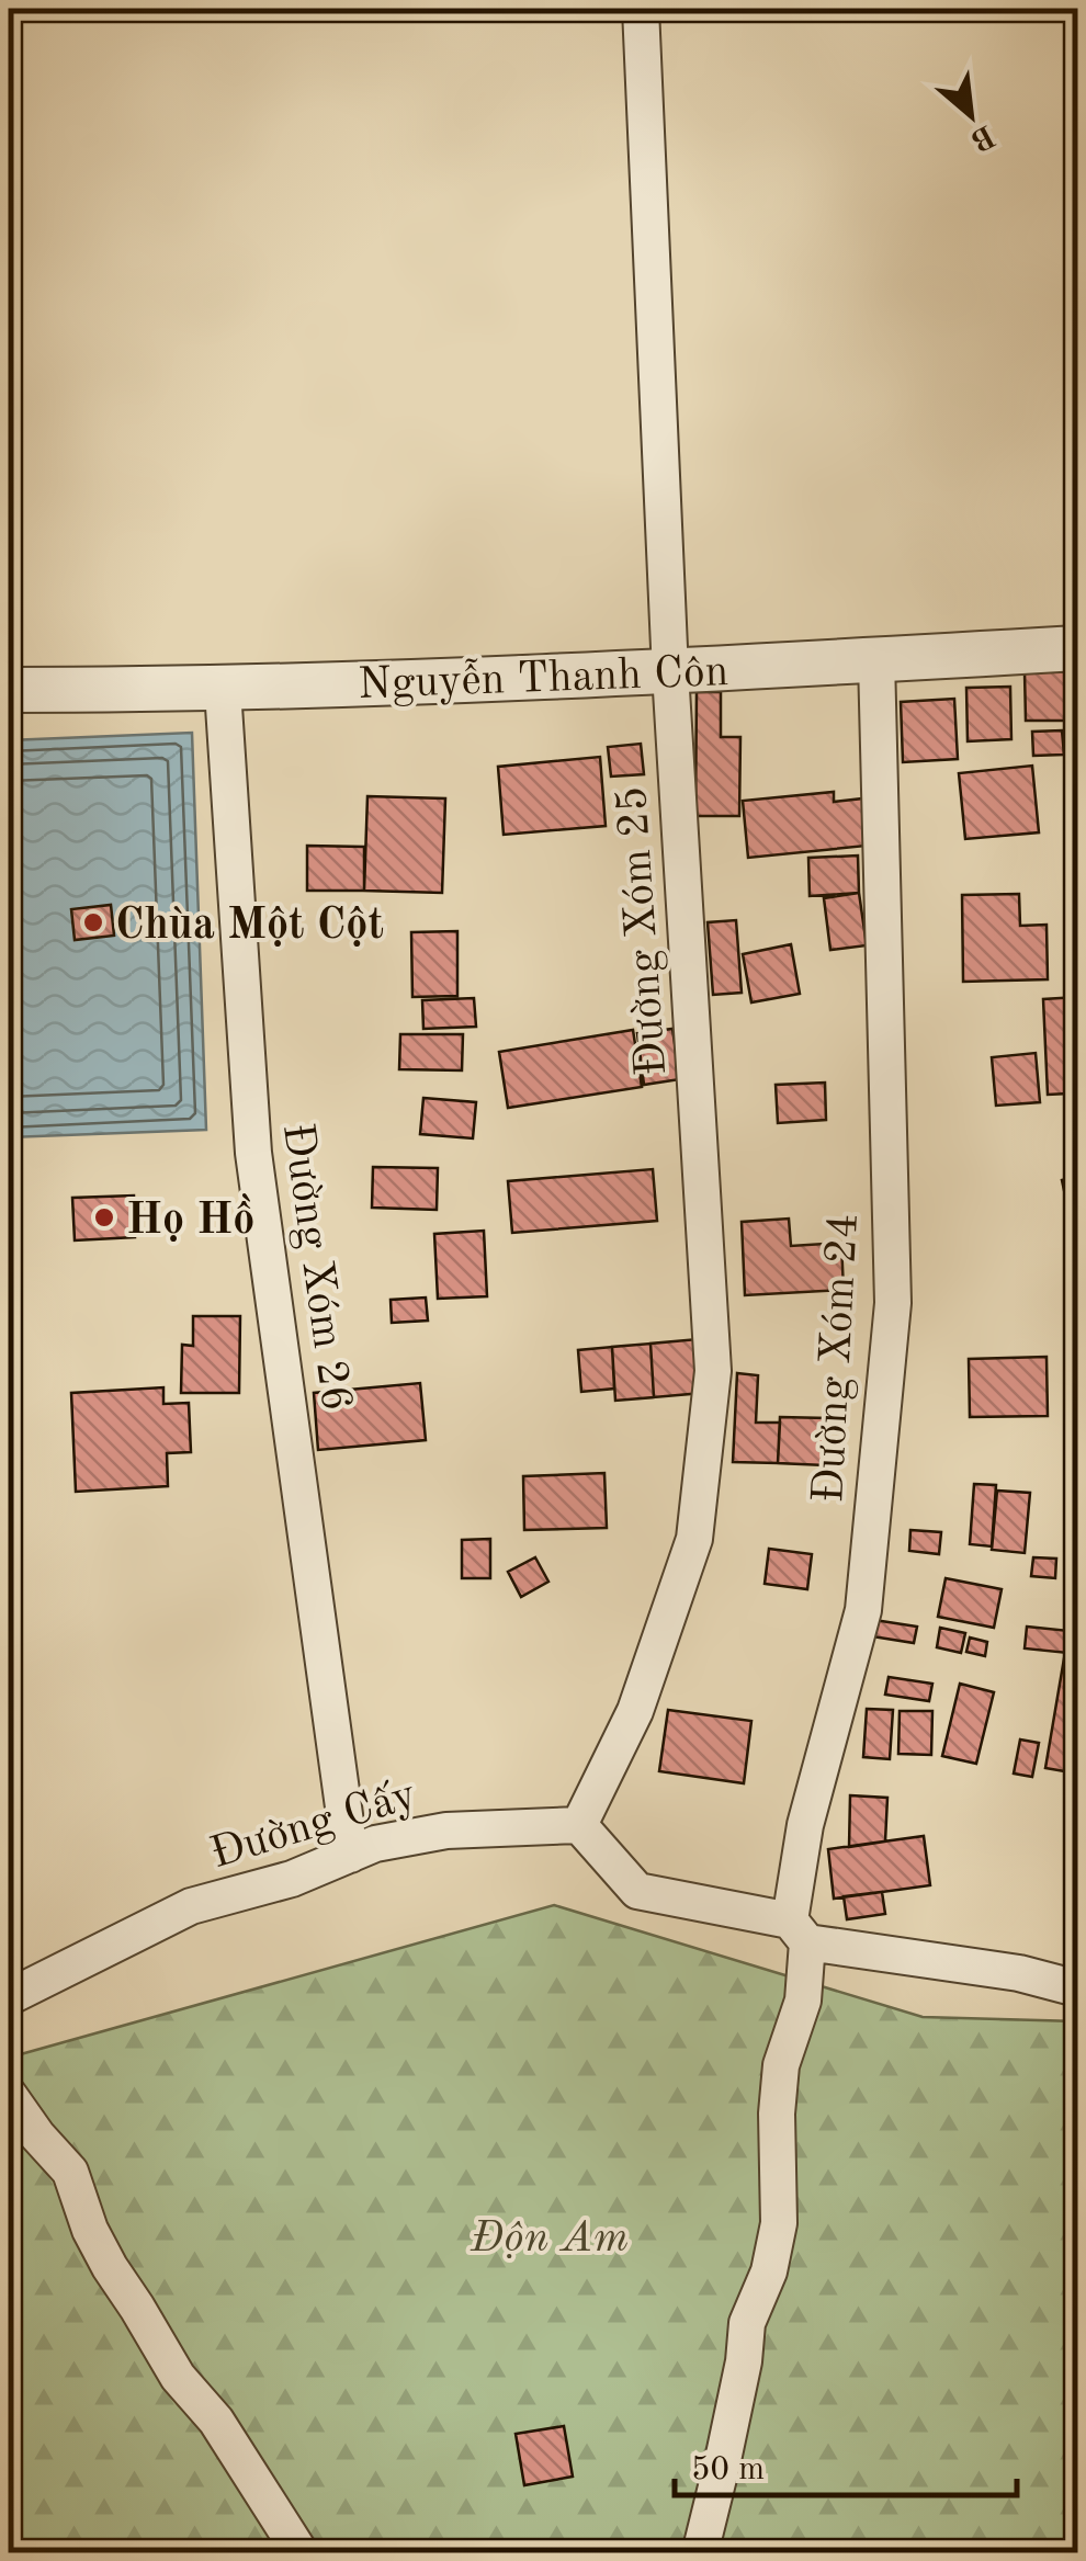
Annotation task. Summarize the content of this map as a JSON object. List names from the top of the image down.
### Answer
{
  "streets": {
    "street": [
      "Nguyễn Thanh Côn",
      "Đường Xóm 25",
      "Đường Xóm 26",
      "Đường Xóm 24",
      "Đường Cấy"
    ]
  },
  "crossings": [
    ["Nguyễn Thanh Côn", "Đường Xóm 25"],
    ["Nguyễn Thanh Côn", "Đường Xóm 26"],
    ["Nguyễn Thanh Côn", "Đường Xóm 24"],
    ["Đường Xóm 25", "Đường Cấy"],
    ["Đường Xóm 26", "Đường Cấy"]
  ],
  "parks": ["Độn Am"],
  "places": ["Chùa Một Cột", "Họ Hồ"],
  "scale_bar": "50 m",
  "north": "bottom right"
}
